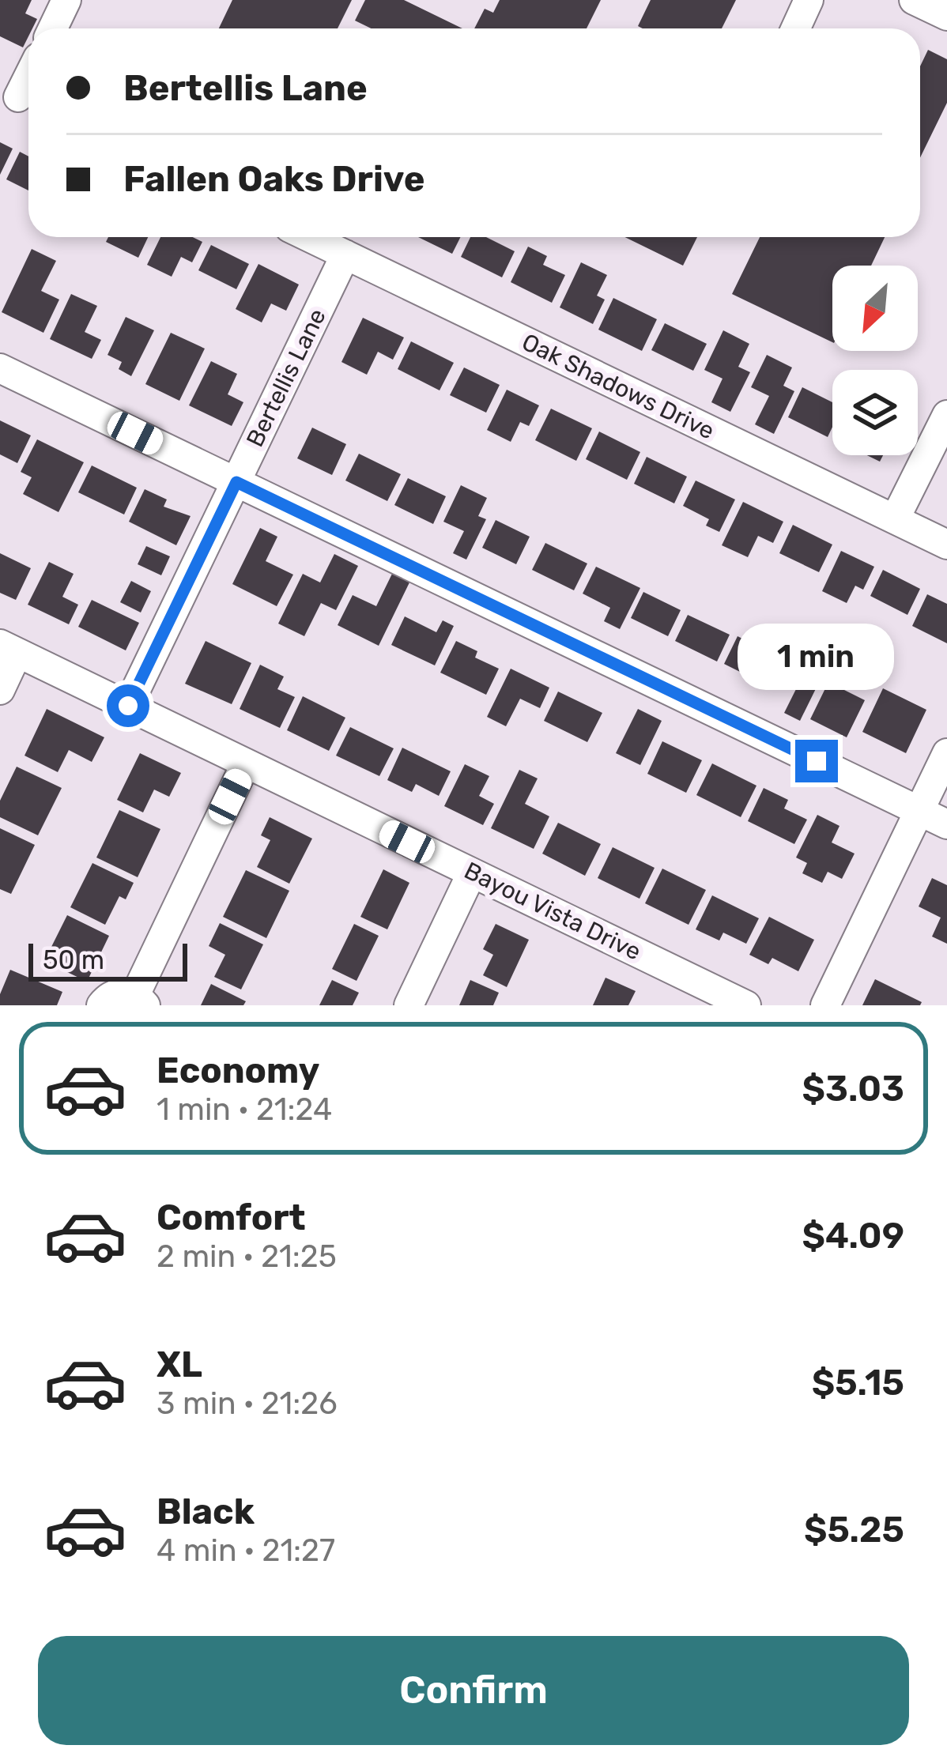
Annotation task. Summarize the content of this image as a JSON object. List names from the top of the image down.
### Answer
{
  "streets": {
    "street": ["Bertellis Lane", "Oak Shadows Drive", "Bayou Vista Drive"]
  },
  "crossings": [
    ["Bertellis Lane", "Oak Shadows Drive"],
    ["Bertellis Lane", "Bayou Vista Drive"]
  ],
  "scale_bar": "50 m",
  "north": "bottom left",
  "page": {
    "banner": ["Bertellis Lane", "Fallen Oaks Drive"],
    "bubble": "1 min",
    "scale": "50 m",
    "list": [
      {
        "name": "Economy",
        "note": "1 min · 21:24",
        "value": "$3.03"
      },
      {
        "name": "Comfort",
        "note": "2 min · 21:25",
        "value": "$4.09"
      },
      {
        "name": "XL",
        "note": "3 min · 21:26",
        "value": "$5.15"
      },
      {
        "name": "Black",
        "note": "4 min · 21:27",
        "value": "$5.25"
      }
    ],
    "buttons": "Confirm"
  }
}
